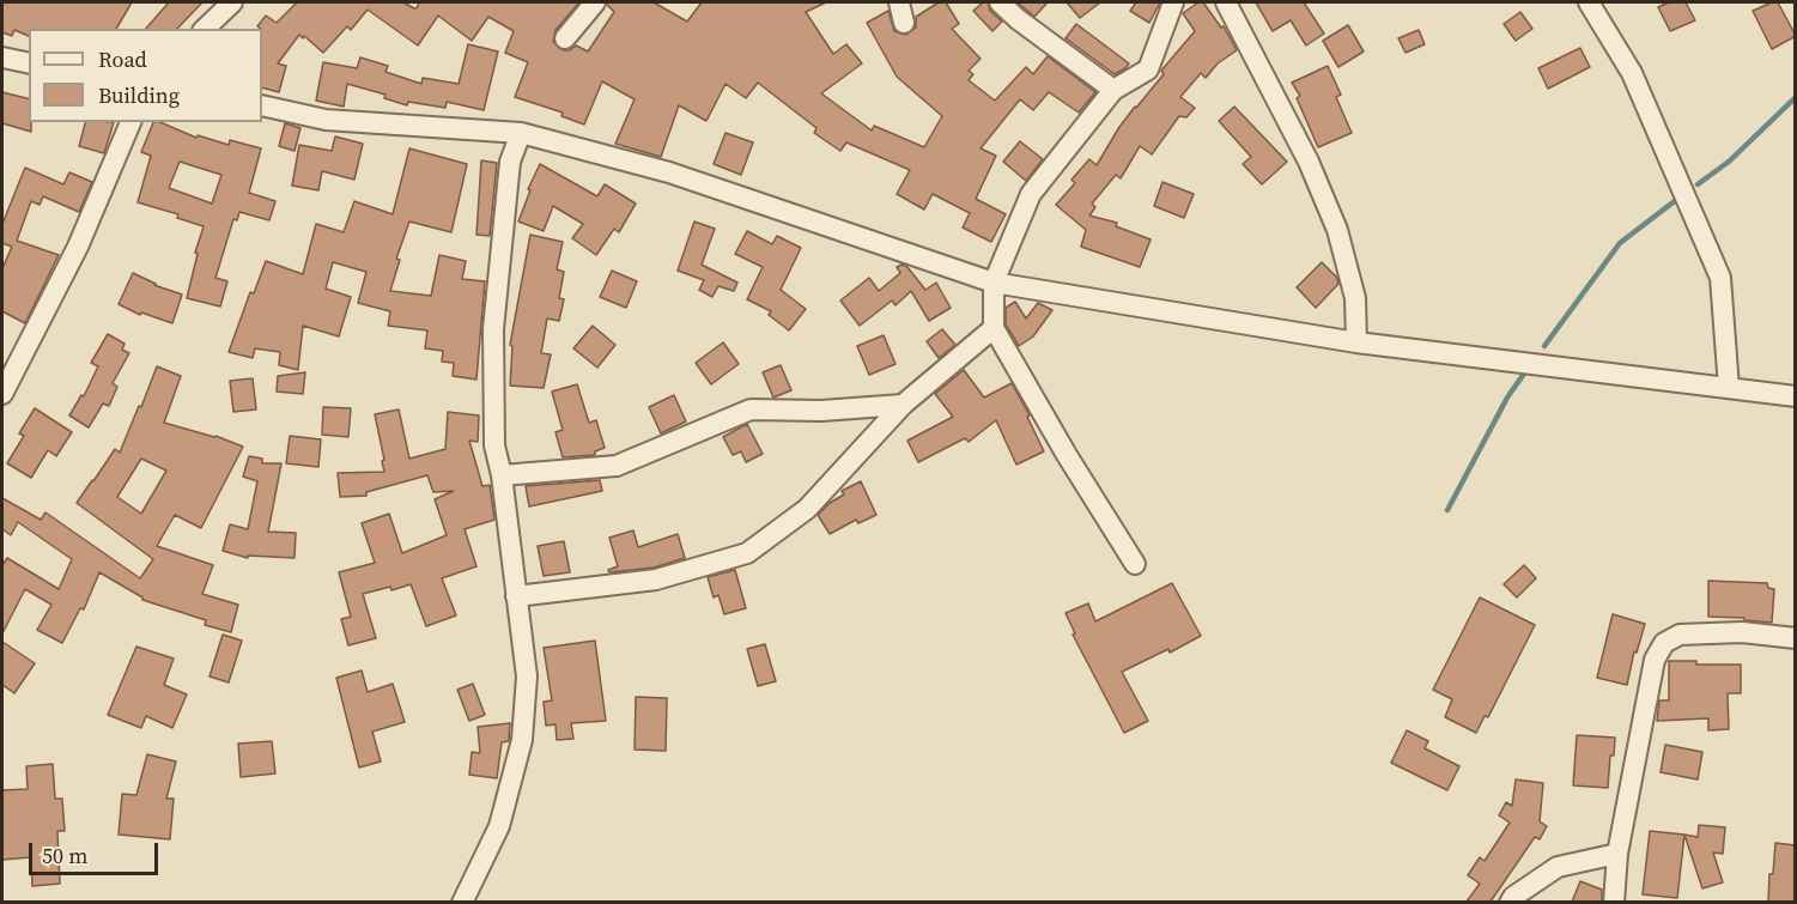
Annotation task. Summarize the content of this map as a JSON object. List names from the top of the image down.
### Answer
{
  "legend": ["Road", "Building"],
  "scale_bar": "50 m"
}
